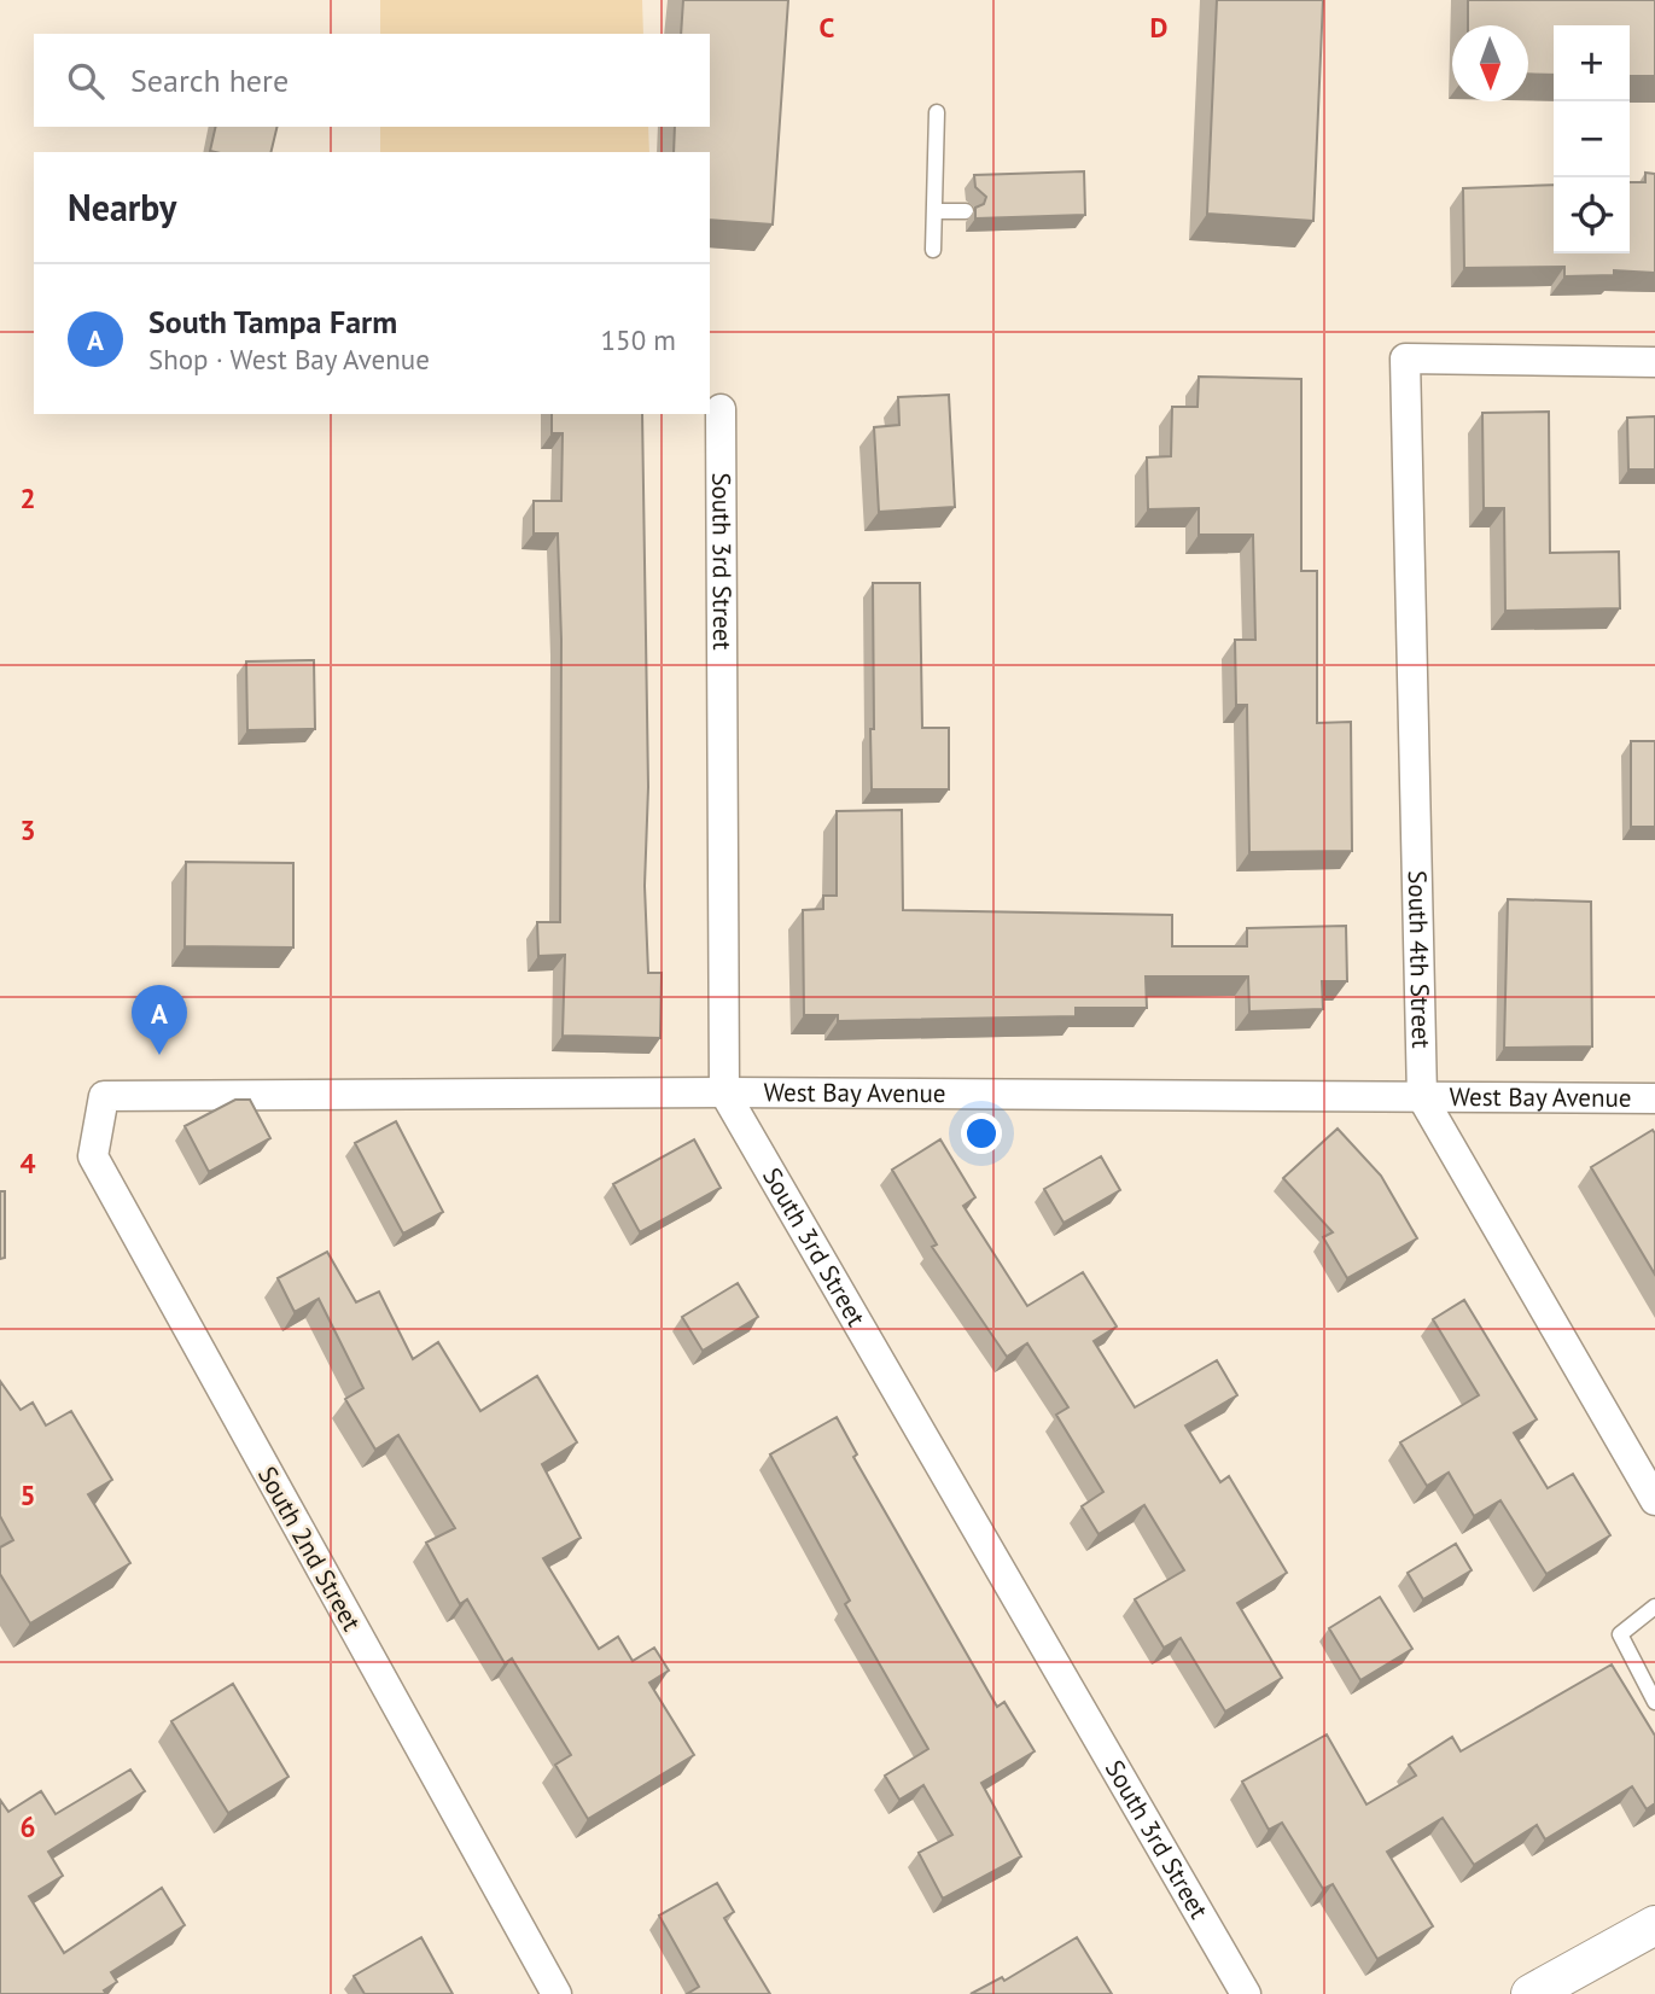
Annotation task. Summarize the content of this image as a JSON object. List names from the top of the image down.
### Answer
{
  "streets": {
    "street": [
      "South 3rd Street",
      "South 4th Street",
      "West Bay Avenue",
      "South 2nd Street"
    ]
  },
  "crossings": [
    ["South 3rd Street", "West Bay Avenue"],
    ["South 4th Street", "West Bay Avenue"],
    ["West Bay Avenue", "South 2nd Street"]
  ],
  "north": "bottom",
  "page": {
    "map_buttons": ["+", "−"],
    "search": "Search here",
    "heading": "Nearby",
    "list": [
      {
        "mark": "A",
        "name": "South Tampa Farm",
        "note": "Shop · West Bay Avenue",
        "value": "150 m"
      }
    ],
    "pins": "A"
  },
  "grid": {
    "columns": ["C", "D"],
    "rows": [
      "2",
      "3",
      "4",
      "5",
      "6"
    ]
  }
}
